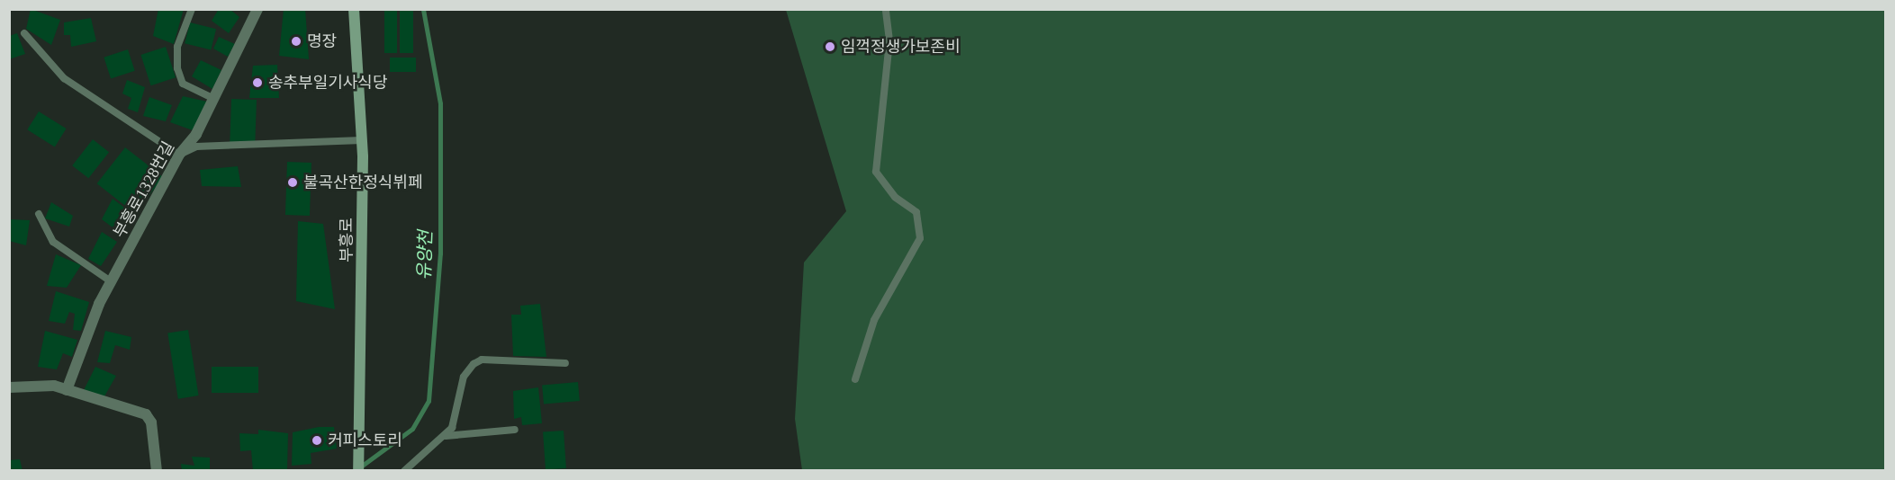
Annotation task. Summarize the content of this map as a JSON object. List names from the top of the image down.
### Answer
{
  "streets": {
    "main road": ["부흥로"],
    "street": ["부흥로1328번길"]
  },
  "water": ["유양천"],
  "places": [
    "명장",
    "임꺽정생가보존비",
    "송추부일기사식당",
    "불곡산한정식뷔페",
    "커피스토리"
  ]
}
